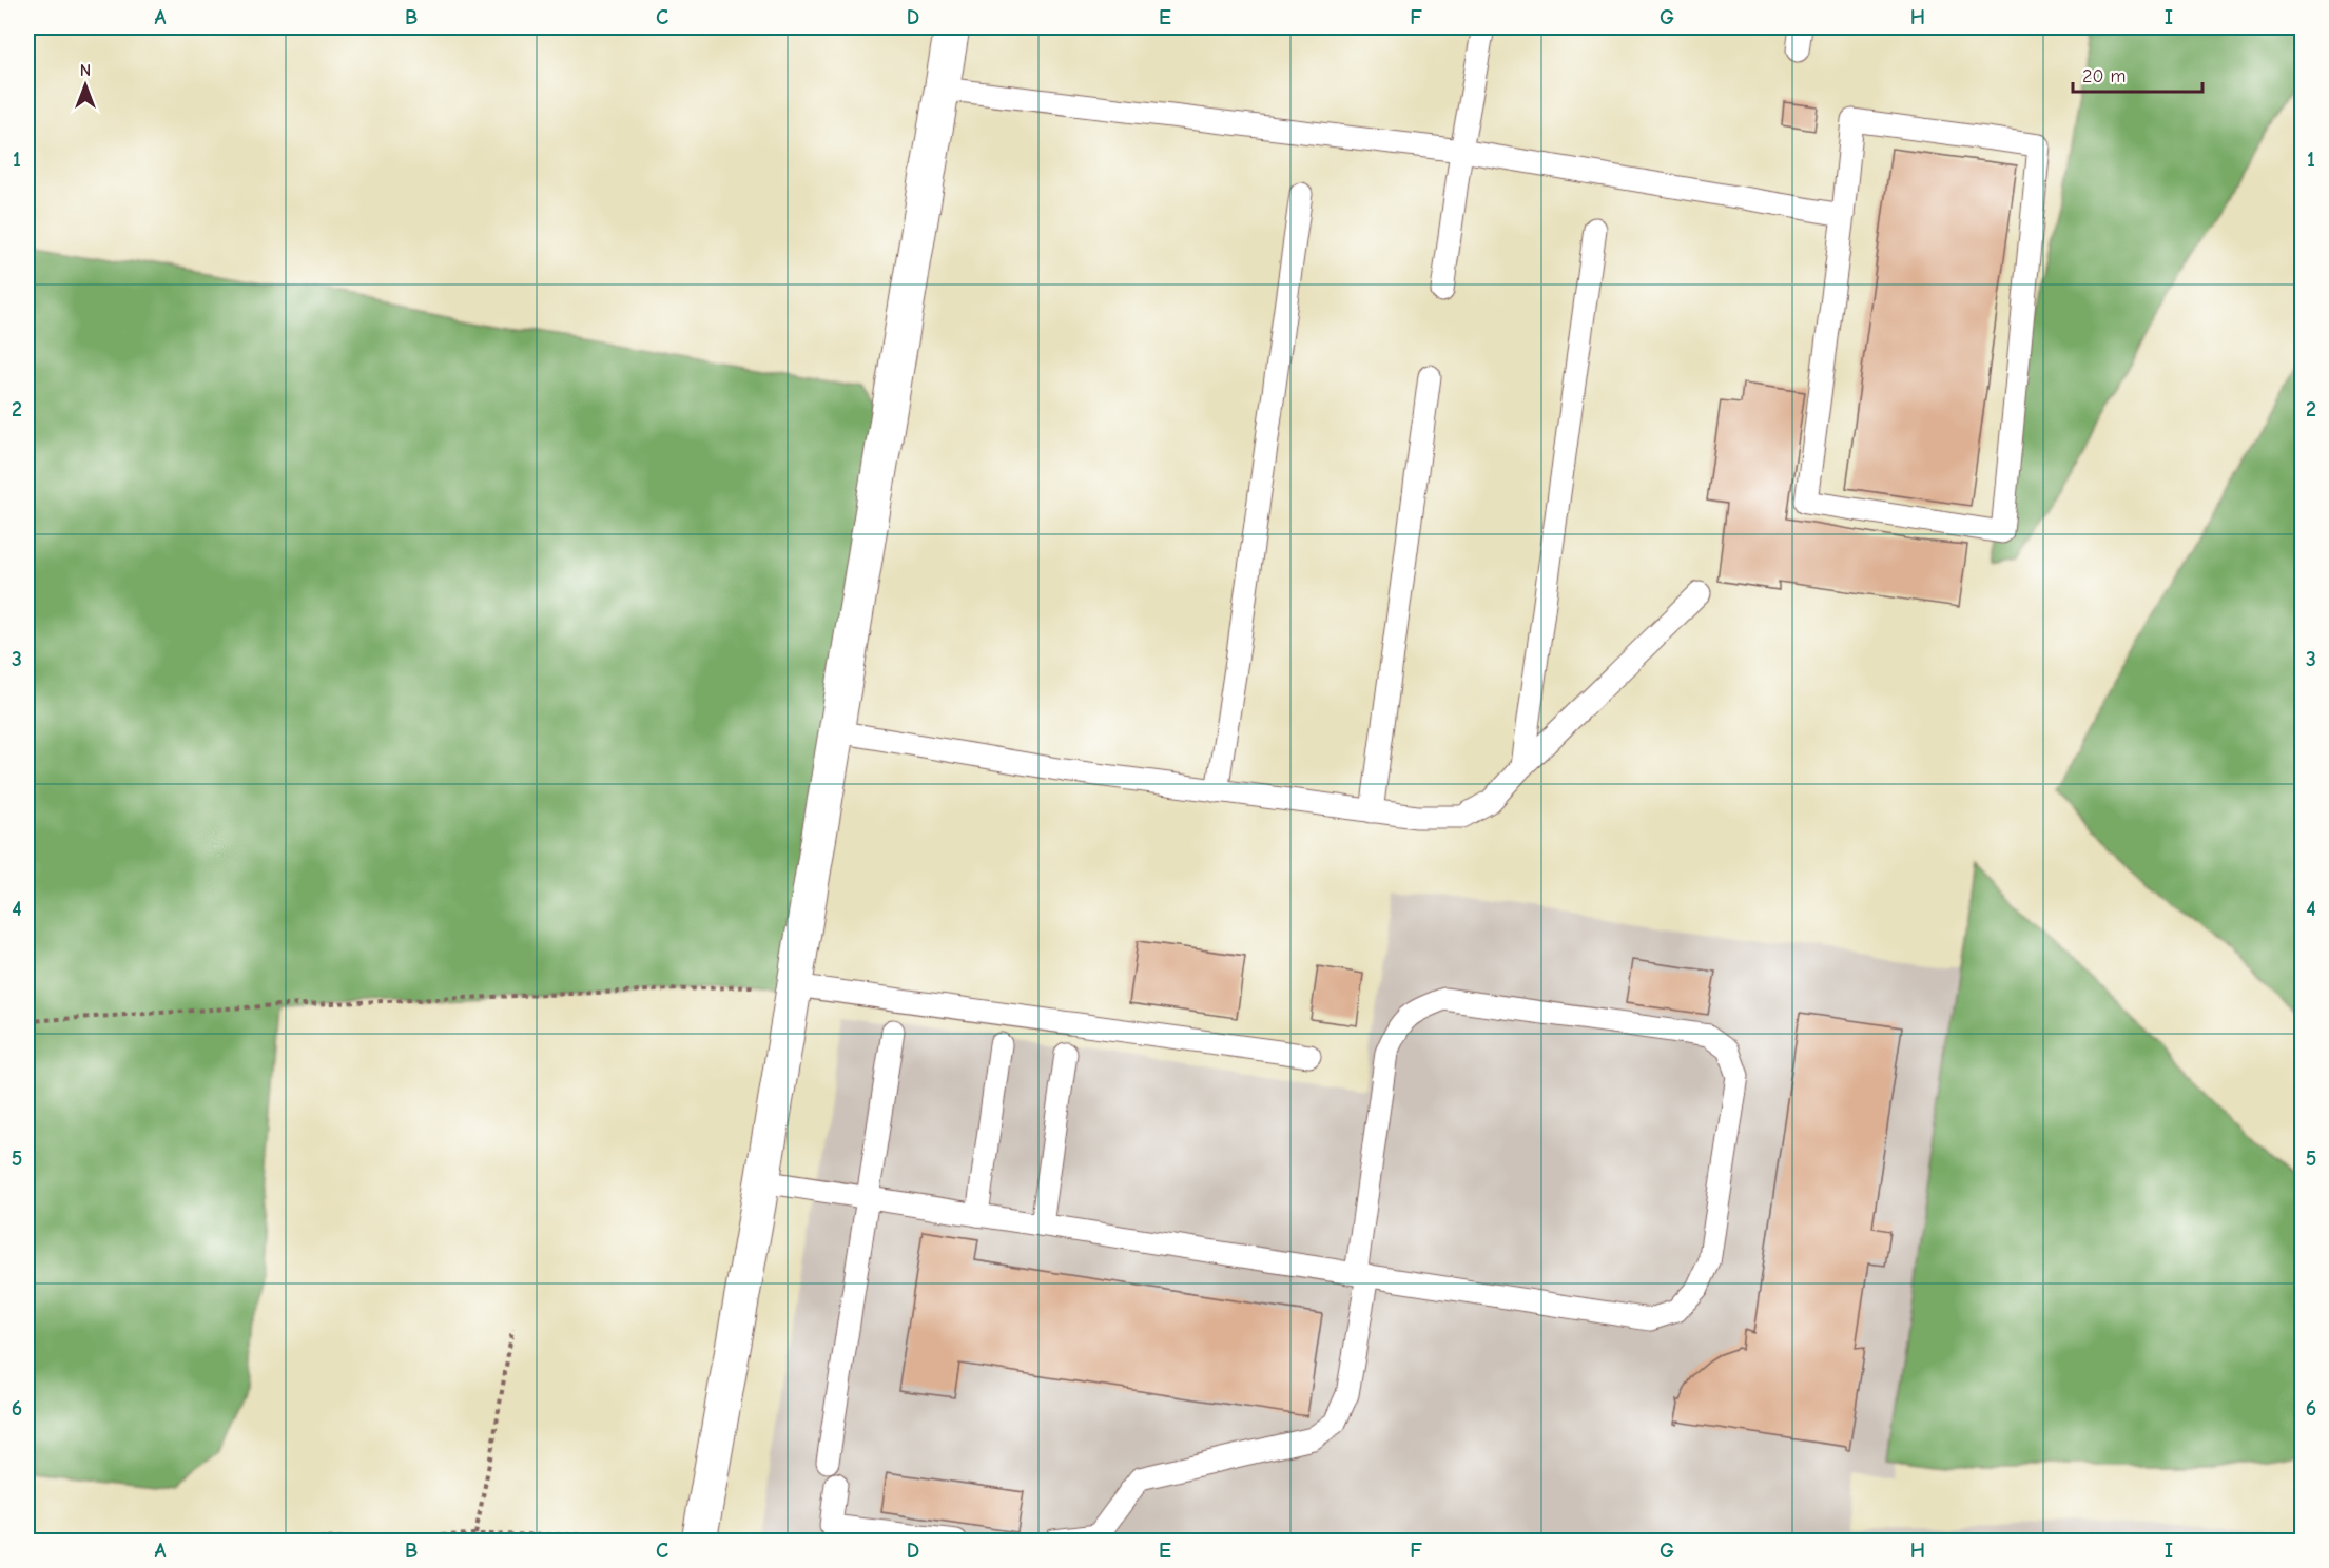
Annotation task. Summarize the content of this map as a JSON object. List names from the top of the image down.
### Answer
{
  "scale_bar": "20 m",
  "north": "top",
  "grid": {
    "columns": [
      "A",
      "B",
      "C",
      "D",
      "E",
      "F",
      "G",
      "H",
      "I"
    ],
    "rows": [
      "1",
      "2",
      "3",
      "4",
      "5",
      "6"
    ]
  }
}
